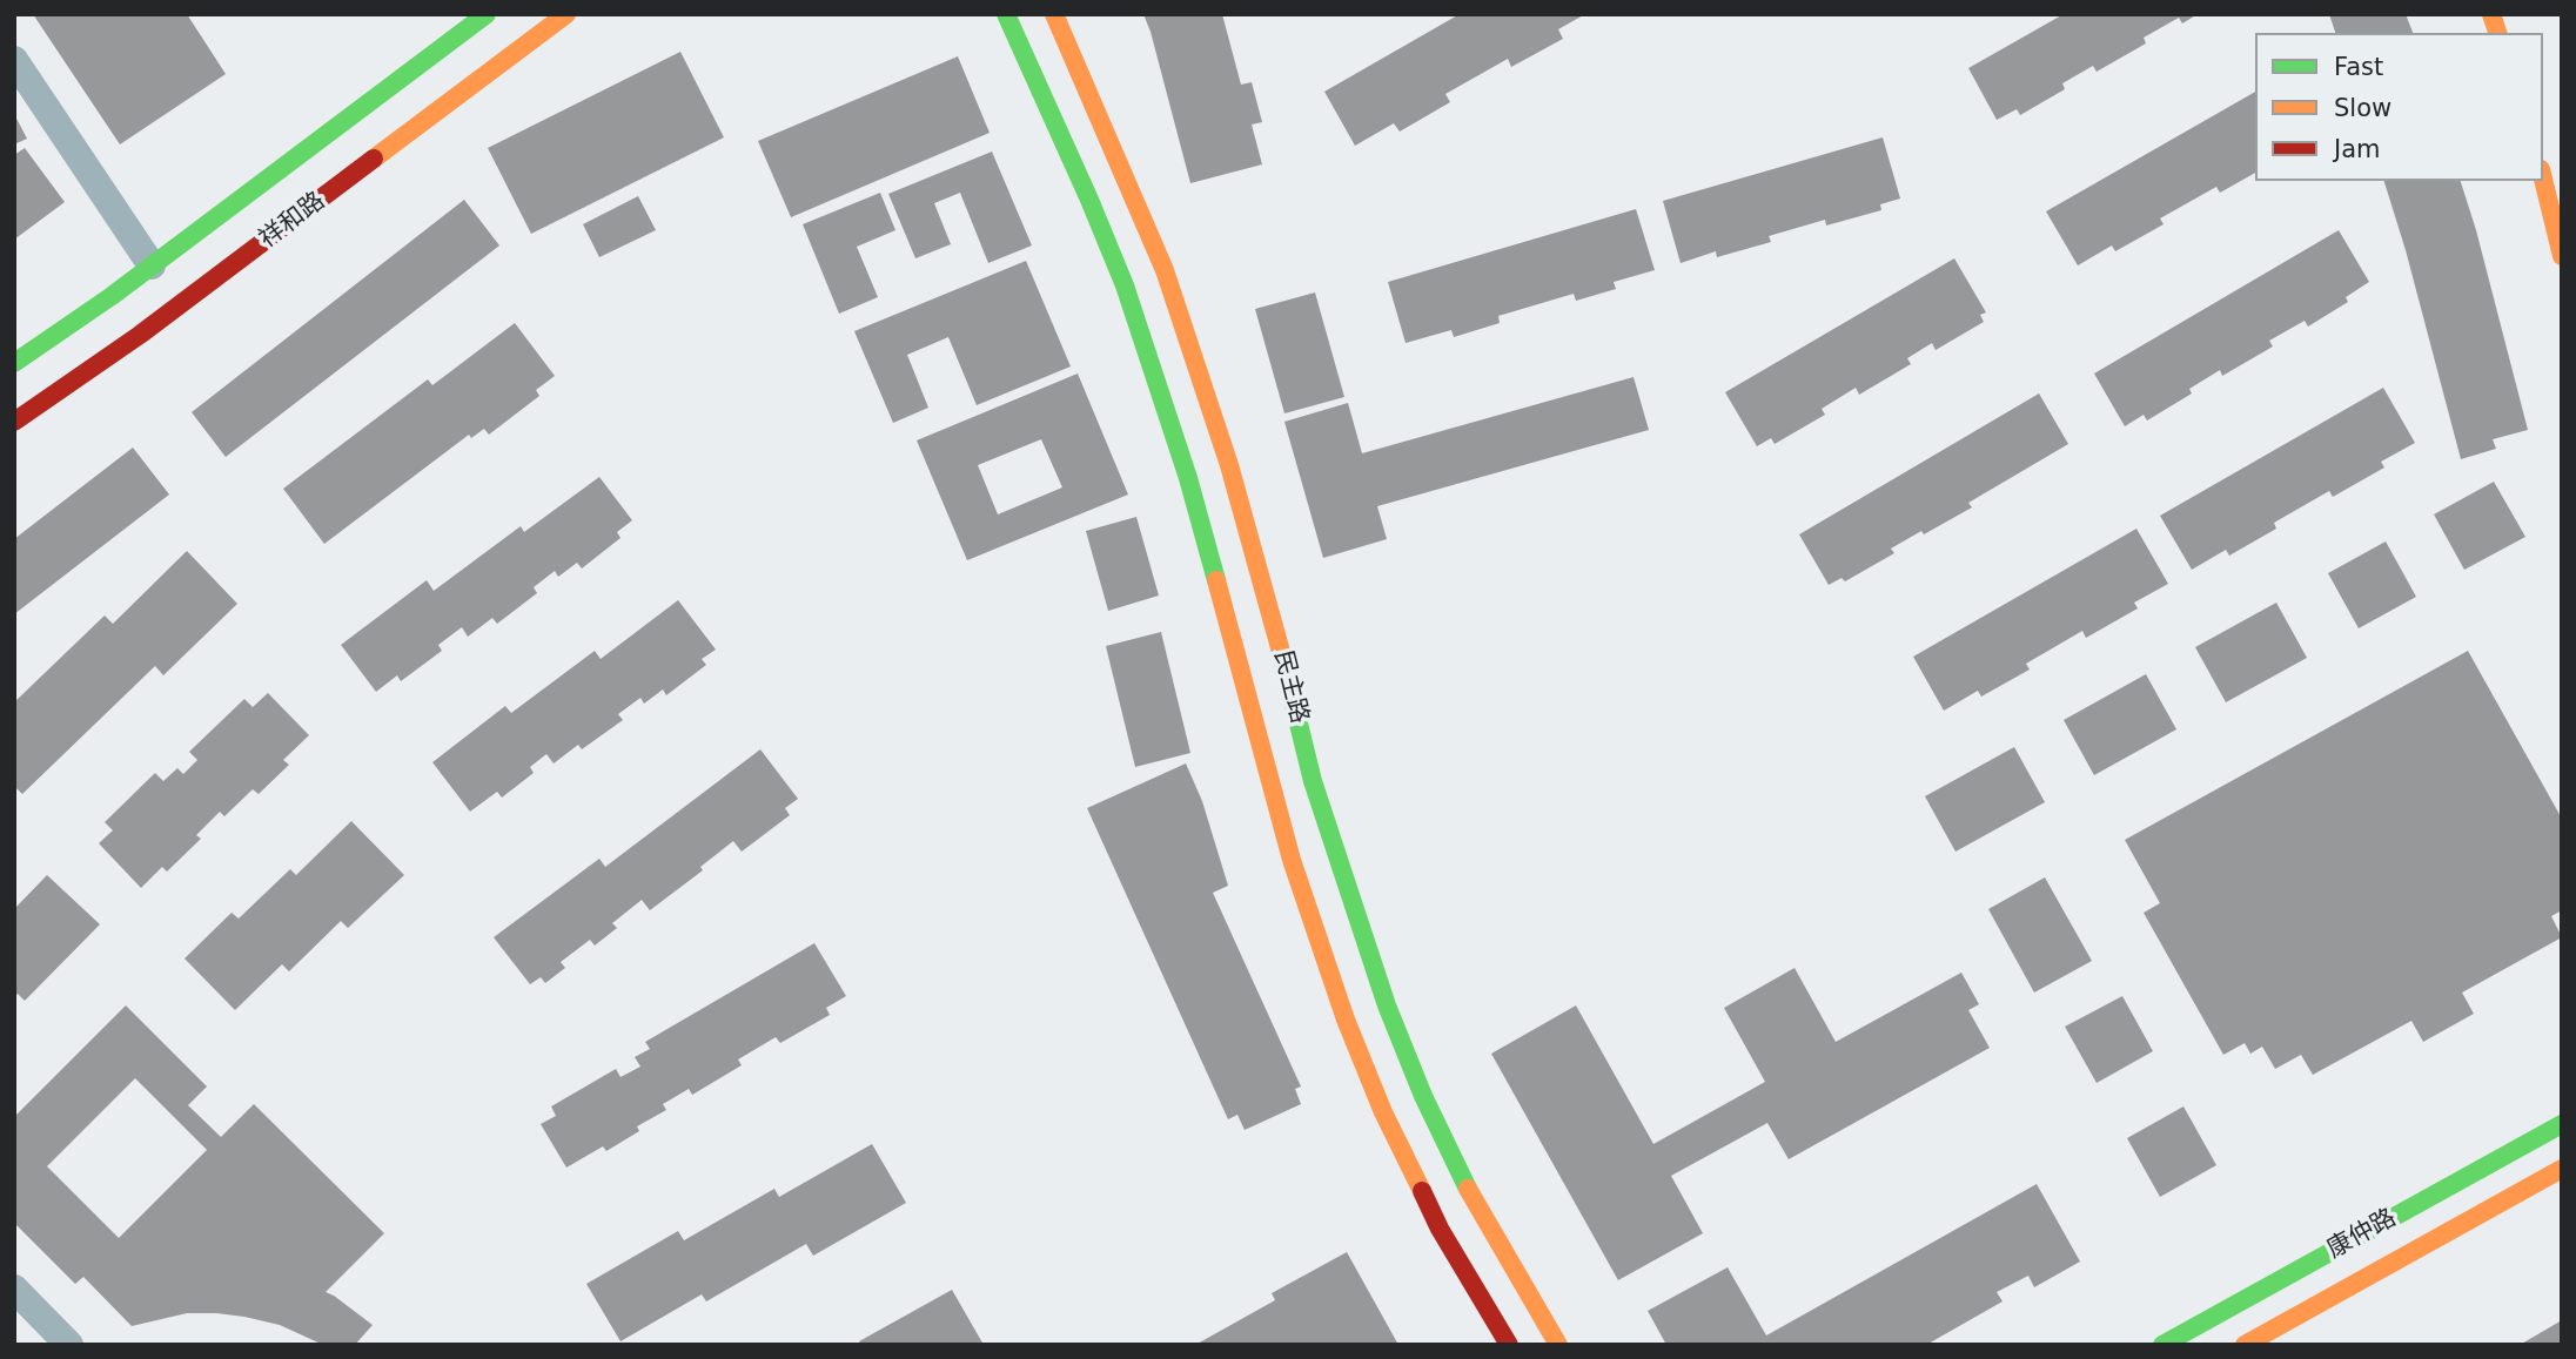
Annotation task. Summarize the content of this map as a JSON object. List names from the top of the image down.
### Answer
{
  "streets": {
    "main road": ["祥和路", "民主路", "康仲路"]
  },
  "legend": ["Fast", "Slow", "Jam"]
}
